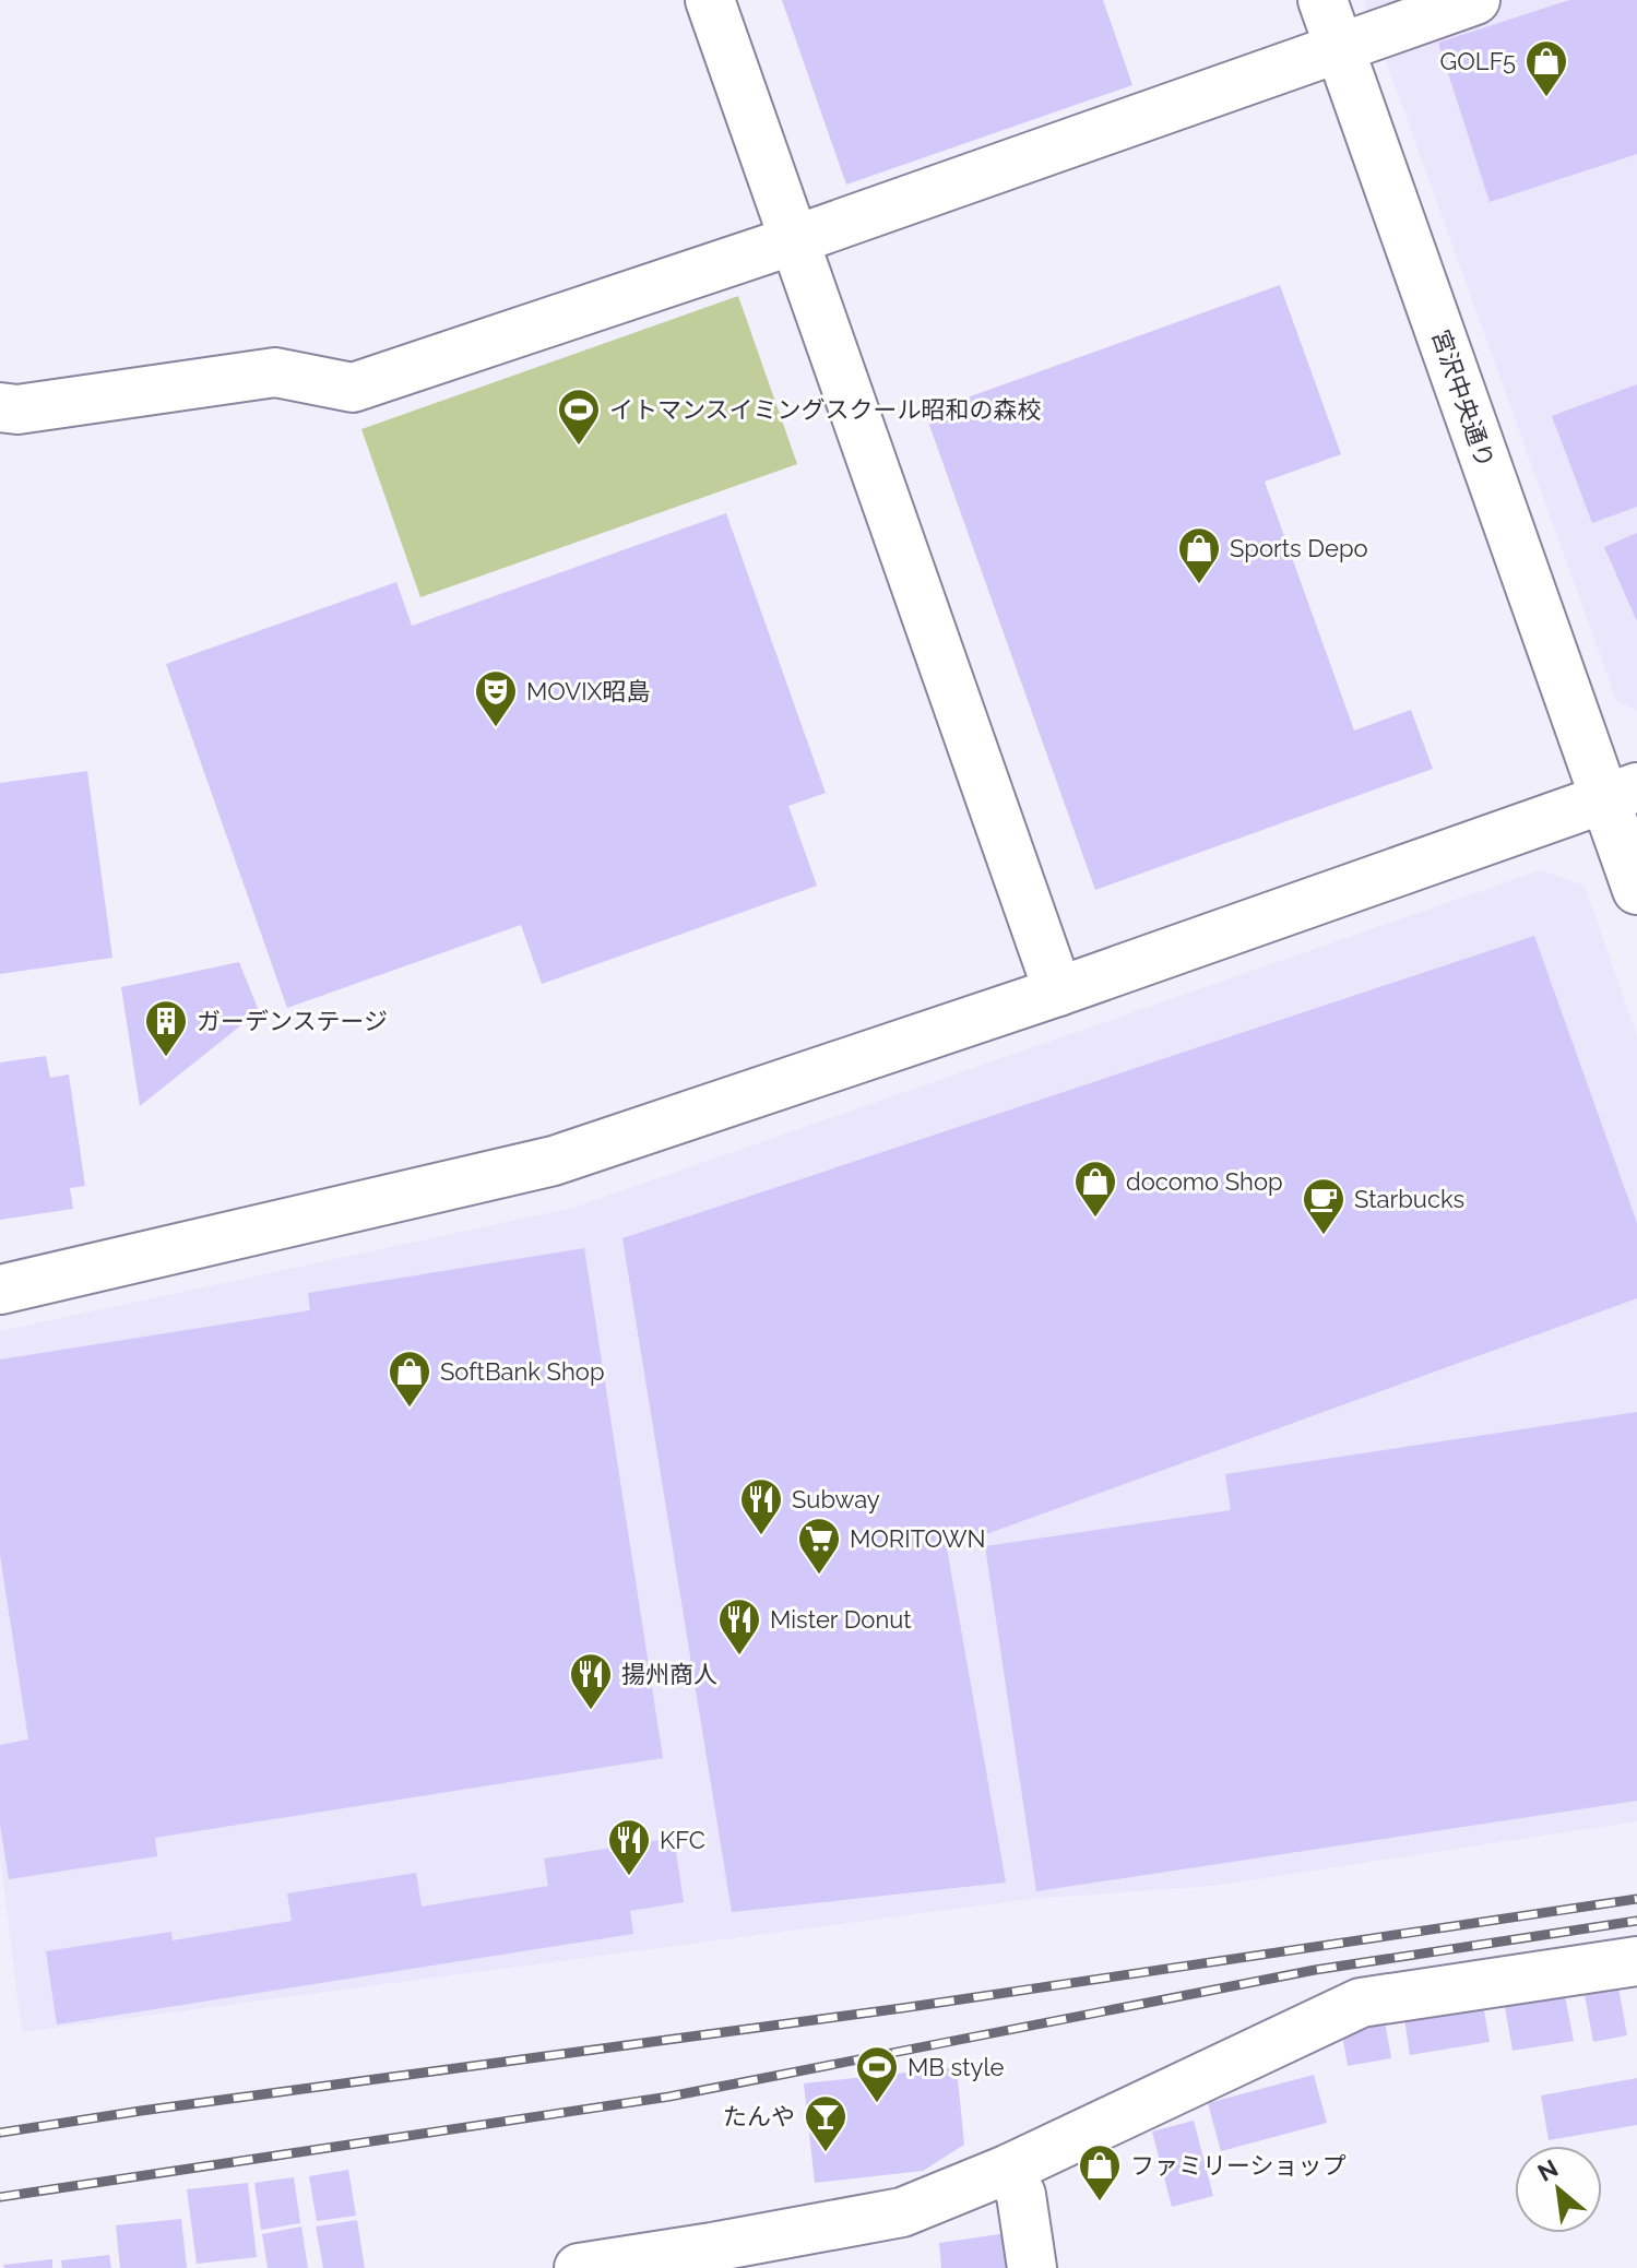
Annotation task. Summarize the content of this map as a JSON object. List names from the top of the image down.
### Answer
{
  "streets": {
    "street": ["宮沢中央通り"]
  },
  "places": {
    "shop": [
      "GOLF5",
      "Sports Depo",
      "docomo Shop",
      "SoftBank Shop",
      "ファミリーショップ"
    ],
    "sports": ["イトマンスイミングスクール昭和の森校", "MB style"],
    "theatre": ["MOVIX昭島"],
    "building": ["ガーデンステージ"],
    "cafe": ["Starbucks"],
    "restaurant": [
      "Subway",
      "Mister Donut",
      "揚州商人",
      "KFC"
    ],
    "supermarket": ["MORITOWN"],
    "bar": ["たんや"]
  },
  "north": "top left"
}
